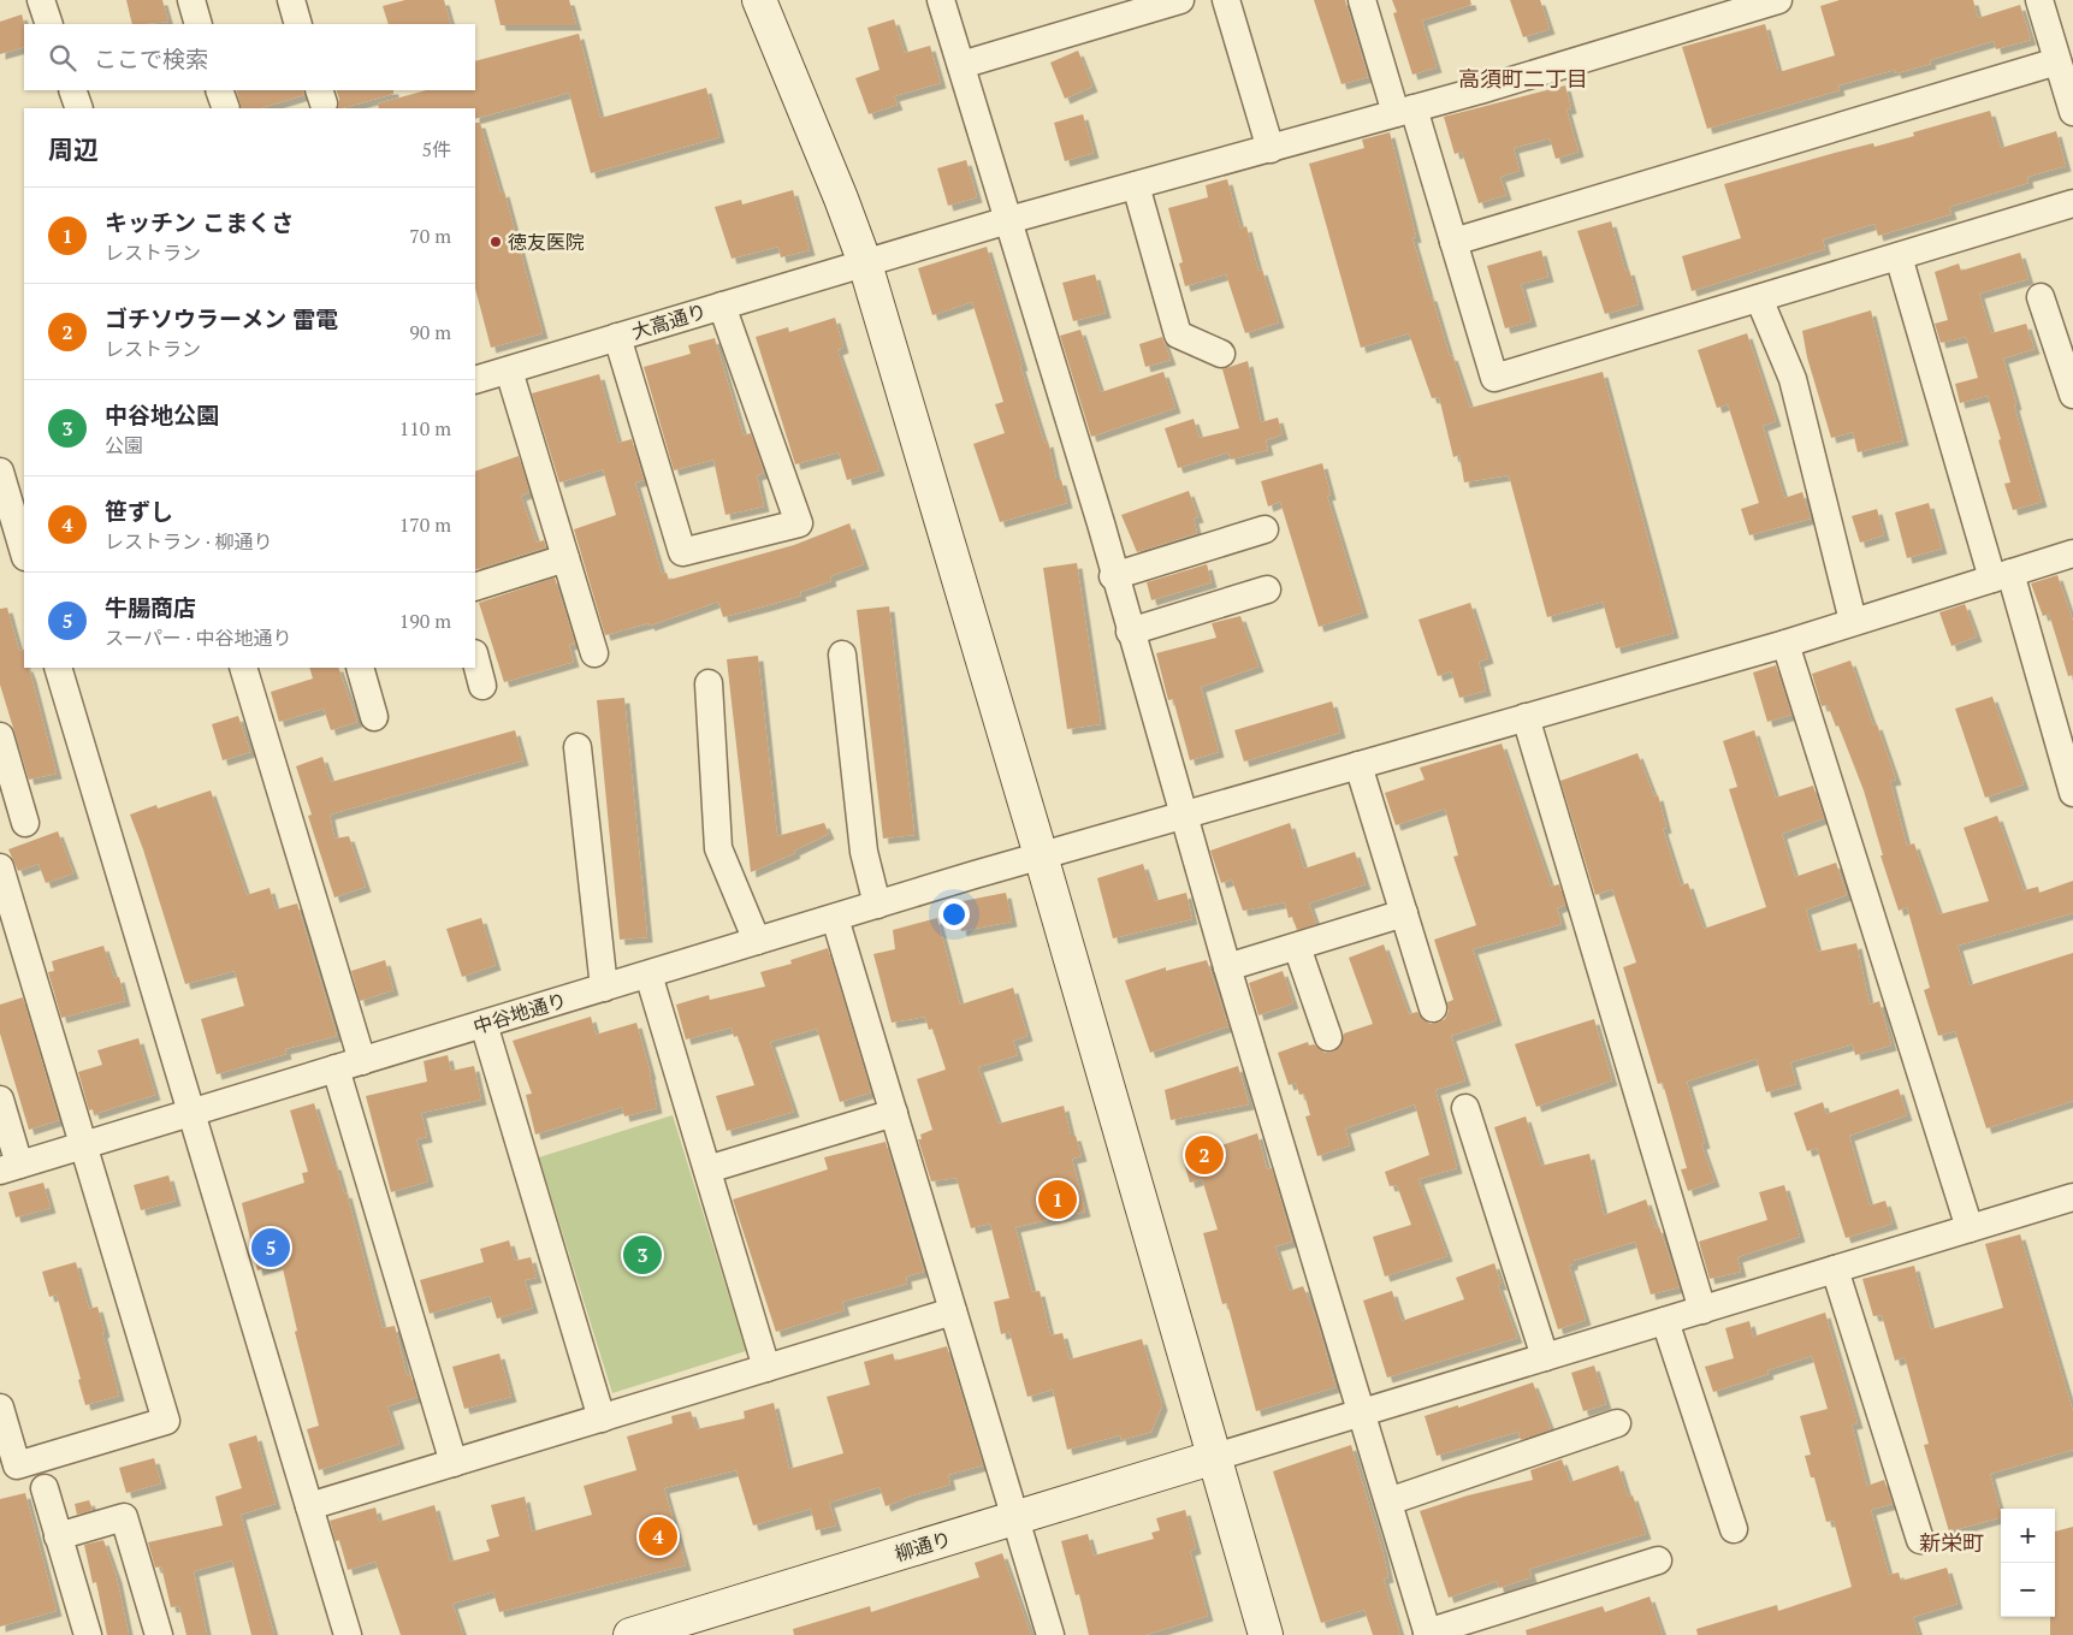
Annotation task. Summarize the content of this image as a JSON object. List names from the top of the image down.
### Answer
{
  "streets": {
    "street": ["大高通り", "中谷地通り", "柳通り"]
  },
  "districts": ["高須町二丁目", "新栄町"],
  "places": ["徳友医院"],
  "page": {
    "search": "ここで検索",
    "heading": ["周辺", "5件"],
    "list": [
      {
        "mark": "1",
        "name": "キッチン こまくさ",
        "note": "レストラン",
        "value": "70 m"
      },
      {
        "mark": "2",
        "name": "ゴチソウラーメン 雷電",
        "note": "レストラン",
        "value": "90 m"
      },
      {
        "mark": "3",
        "name": "中谷地公園",
        "note": "公園",
        "value": "110 m"
      },
      {
        "mark": "4",
        "name": "笹ずし",
        "note": "レストラン · 柳通り",
        "value": "170 m"
      },
      {
        "mark": "5",
        "name": "牛腸商店",
        "note": "スーパー · 中谷地通り",
        "value": "190 m"
      }
    ],
    "pins": [
      "2",
      "1",
      "5",
      "3",
      "4"
    ],
    "map_buttons": ["+", "−"]
  }
}
